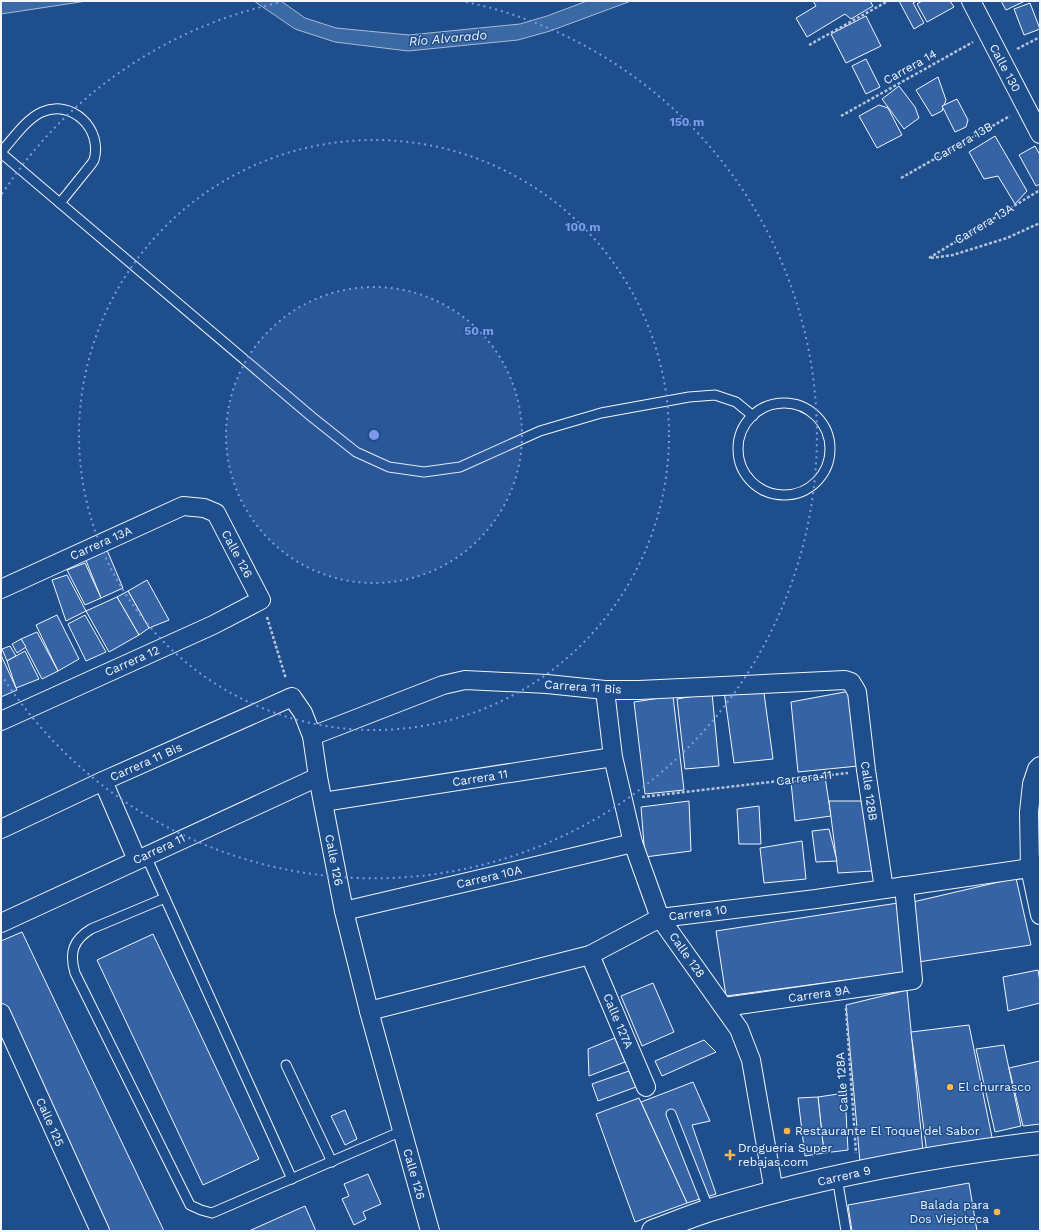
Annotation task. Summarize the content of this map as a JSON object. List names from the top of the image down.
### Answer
{
  "streets": {
    "street": [
      "Calle 130",
      "Carrera 13A",
      "Calle 126",
      "Carrera 12",
      "Carrera 11 Bis",
      "Carrera 11",
      "Calle 128B",
      "Carrera 10A",
      "Carrera 10",
      "Calle 128",
      "Carrera 9A",
      "Calle 127A",
      "Calle 125",
      "Carrera 9"
    ],
    "path": ["Carrera 14", "Carrera 13B", "Calle 128A"]
  },
  "crossings": [
    ["Carrera 14", "Calle 130"],
    ["Calle 130", "Carrera 13B"],
    ["Carrera 13A", "Calle 126"],
    ["Calle 126", "Carrera 12"],
    ["Calle 126", "Carrera 11 Bis"],
    ["Calle 126", "Carrera 11"],
    ["Calle 126", "Carrera 10A"],
    ["Calle 126", "Carrera 10"],
    ["Carrera 11 Bis", "Calle 128B"],
    ["Carrera 11 Bis", "Calle 128"],
    ["Carrera 11", "Calle 128B"],
    ["Carrera 11", "Calle 128"],
    ["Calle 128B", "Carrera 10"],
    ["Carrera 10A", "Calle 128"],
    ["Carrera 10", "Calle 128"],
    ["Carrera 10", "Carrera 9A"],
    ["Carrera 10", "Calle 127A"],
    ["Calle 128", "Carrera 9A"],
    ["Calle 128", "Carrera 9"],
    ["Carrera 9A", "Calle 128A"],
    ["Calle 128A", "Carrera 9"]
  ],
  "water": ["Río Alvarado"],
  "places": {
    "other": ["El churrasco", "Restaurante El Toque del Sabor", "Balada para Dos Viejoteca"],
    "health": ["Drogueria Super rebajas.com"]
  },
  "rings": ["150 m", "100 m", "50 m"]
}
